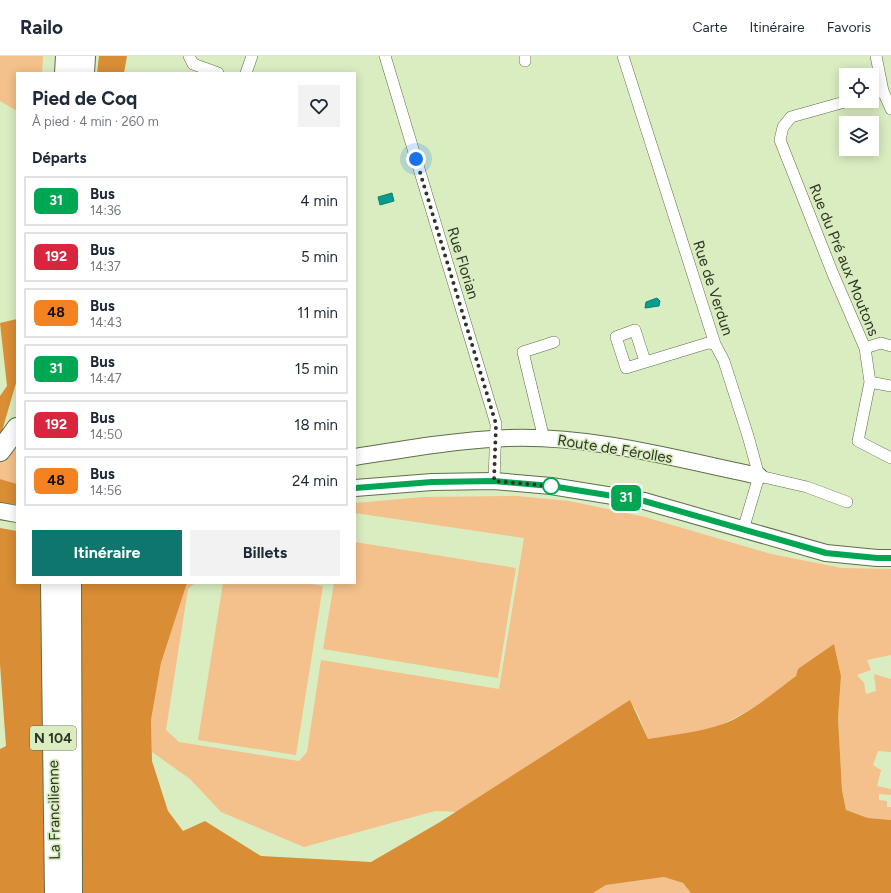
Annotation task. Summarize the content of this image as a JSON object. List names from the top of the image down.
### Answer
{
  "streets": {
    "highway": ["N 104", "La Francilienne"],
    "street": [
      "Rue du Pré aux Moutons",
      "Rue Florian",
      "Rue de Verdun",
      "Route de Férolles"
    ]
  },
  "crossings": [
    ["Rue Florian", "Route de Férolles"],
    ["Rue de Verdun", "Route de Férolles"]
  ],
  "lines": ["bus line 31"],
  "page": {
    "header": "Railo",
    "nav": ["Carte", "Itinéraire", "Favoris"],
    "on_map": "31",
    "heading": [
      ["Pied de Coq", "À pied · 4 min · 260 m"],
      "Départs"
    ],
    "list": [
      {
        "mark": "31",
        "name": "Bus",
        "note": "14:36",
        "value": "4 min"
      },
      {
        "mark": "192",
        "name": "Bus",
        "note": "14:37",
        "value": "5 min"
      },
      {
        "mark": "48",
        "name": "Bus",
        "note": "14:43",
        "value": "11 min"
      },
      {
        "mark": "31",
        "name": "Bus",
        "note": "14:47",
        "value": "15 min"
      },
      {
        "mark": "192",
        "name": "Bus",
        "note": "14:50",
        "value": "18 min"
      },
      {
        "mark": "48",
        "name": "Bus",
        "note": "14:56",
        "value": "24 min"
      }
    ],
    "buttons": ["Itinéraire", "Billets"]
  }
}
